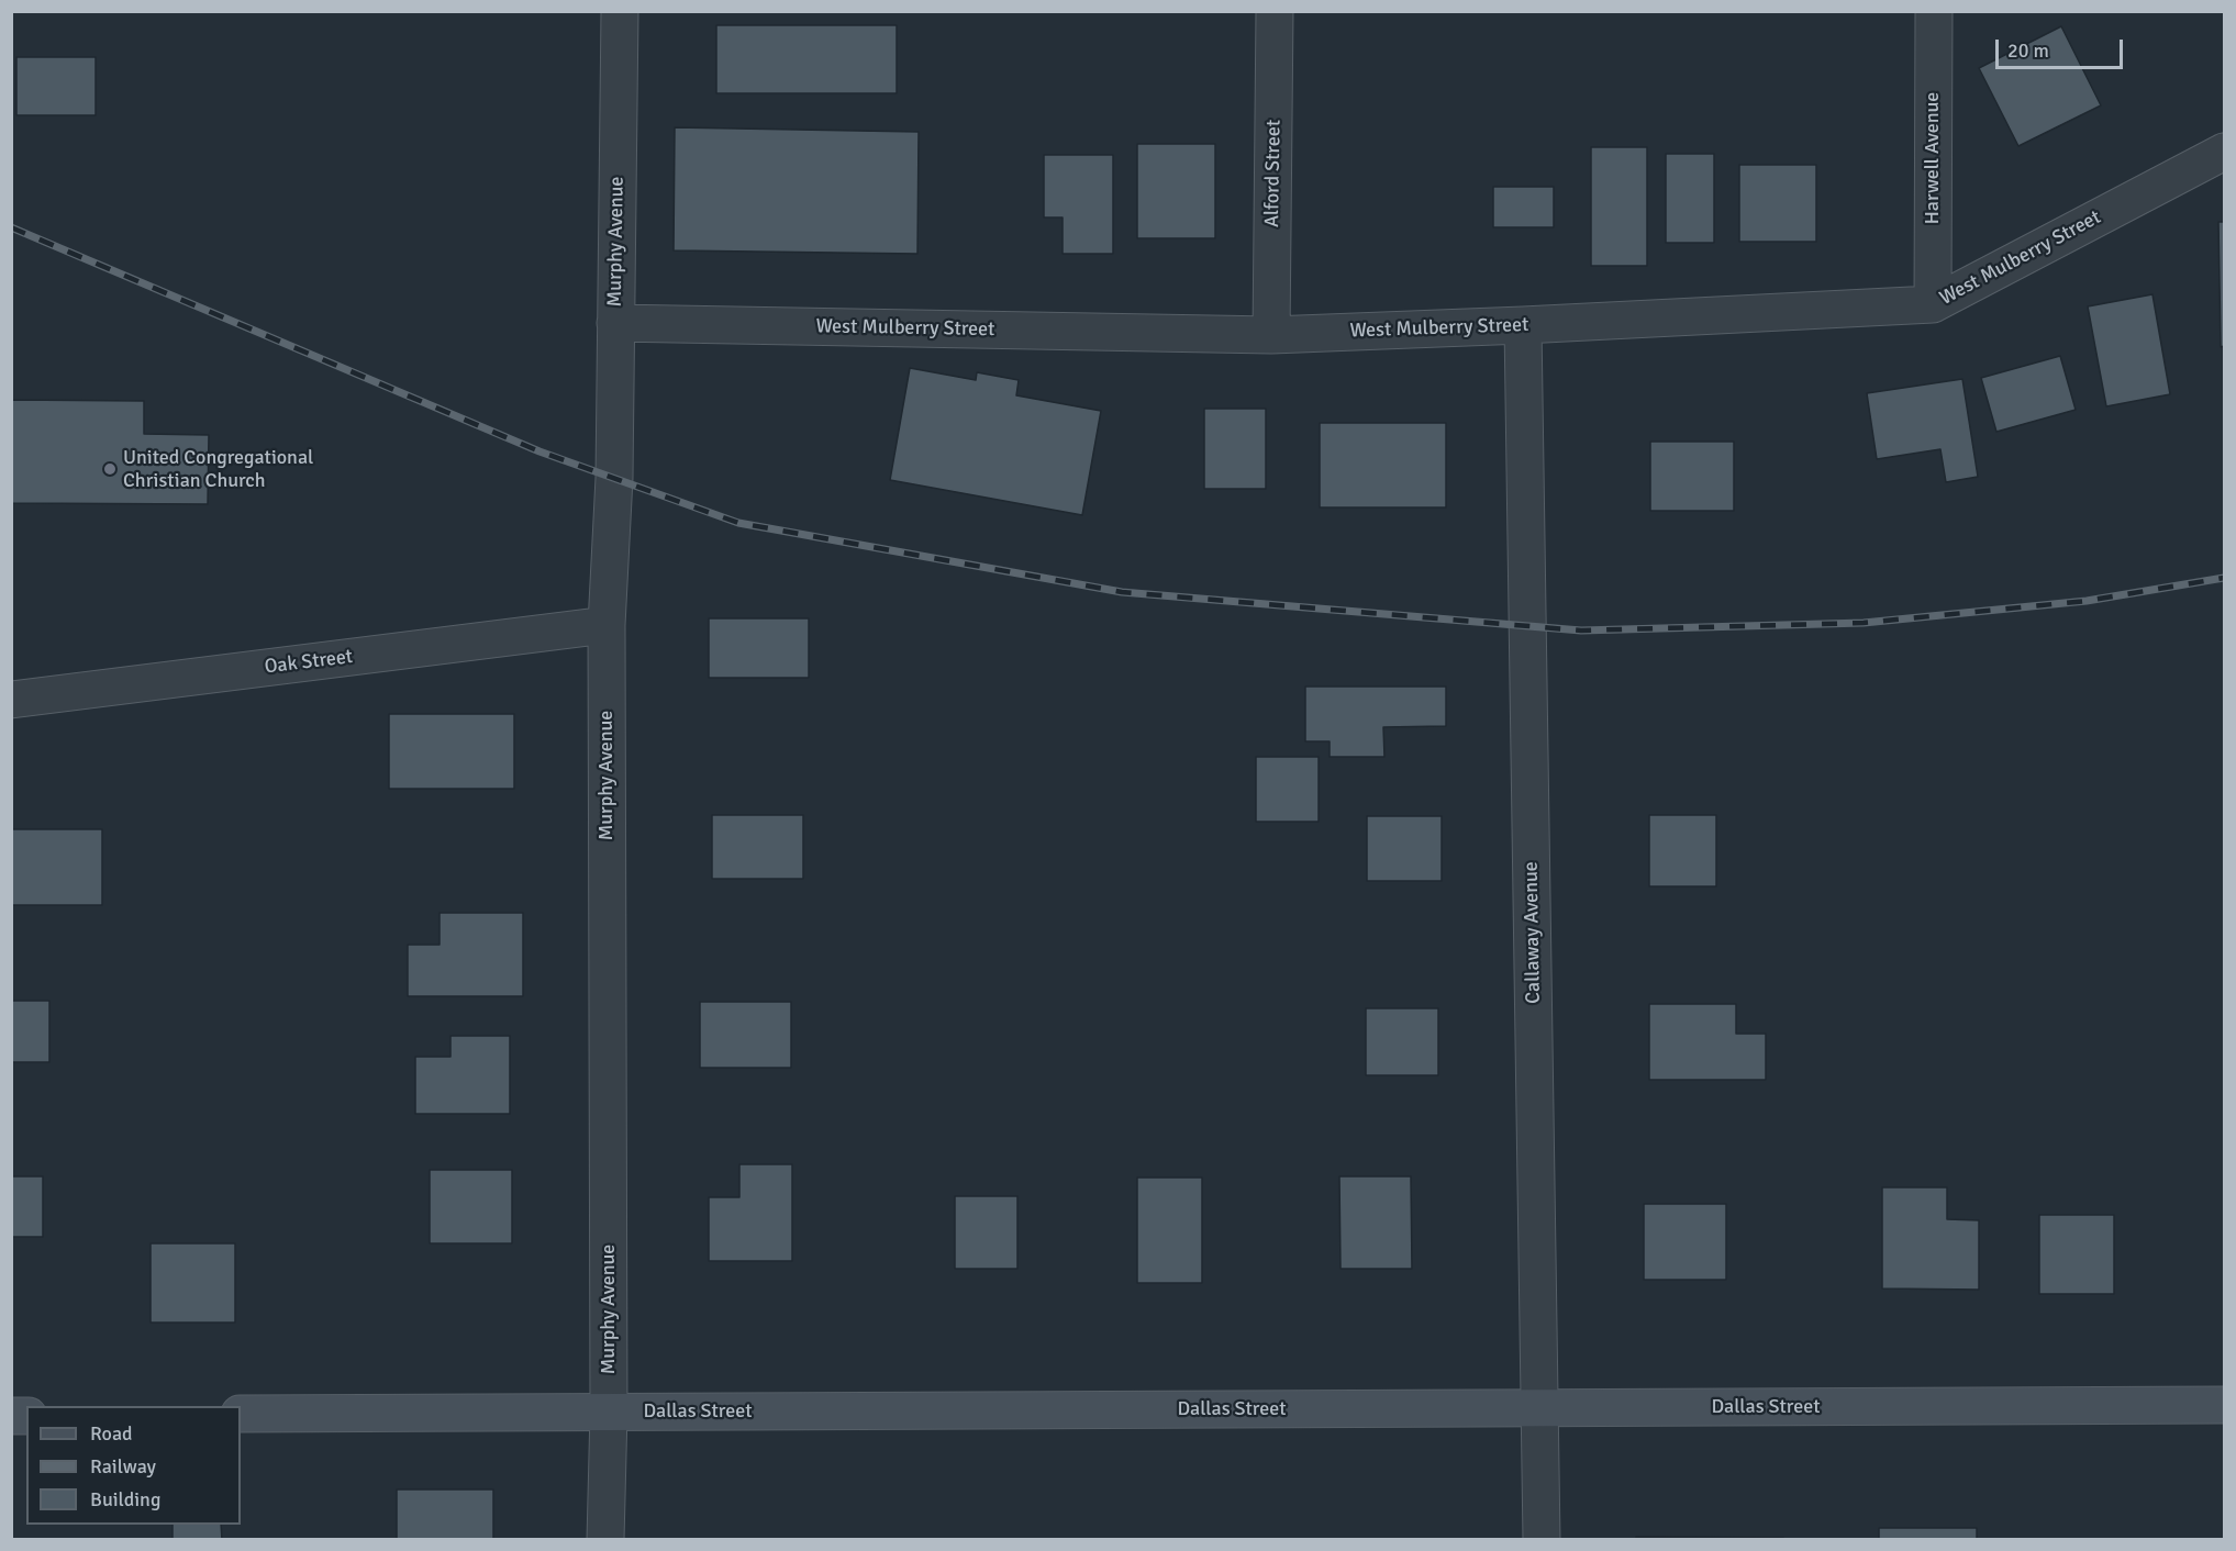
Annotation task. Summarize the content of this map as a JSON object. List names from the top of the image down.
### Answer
{
  "streets": {
    "street": [
      "Harwell Avenue",
      "Alford Street",
      "Murphy Avenue",
      "West Mulberry Street",
      "Oak Street",
      "Callaway Avenue",
      "Dallas Street"
    ]
  },
  "crossings": [
    ["Harwell Avenue", "West Mulberry Street"],
    ["Alford Street", "West Mulberry Street"],
    ["Murphy Avenue", "West Mulberry Street"],
    ["Murphy Avenue", "Oak Street"],
    ["Murphy Avenue", "Dallas Street"],
    ["West Mulberry Street", "Callaway Avenue"],
    ["Callaway Avenue", "Dallas Street"]
  ],
  "places": ["United Congregational Christian Church"],
  "legend": ["Road", "Railway", "Building"],
  "scale_bar": "20 m"
}
